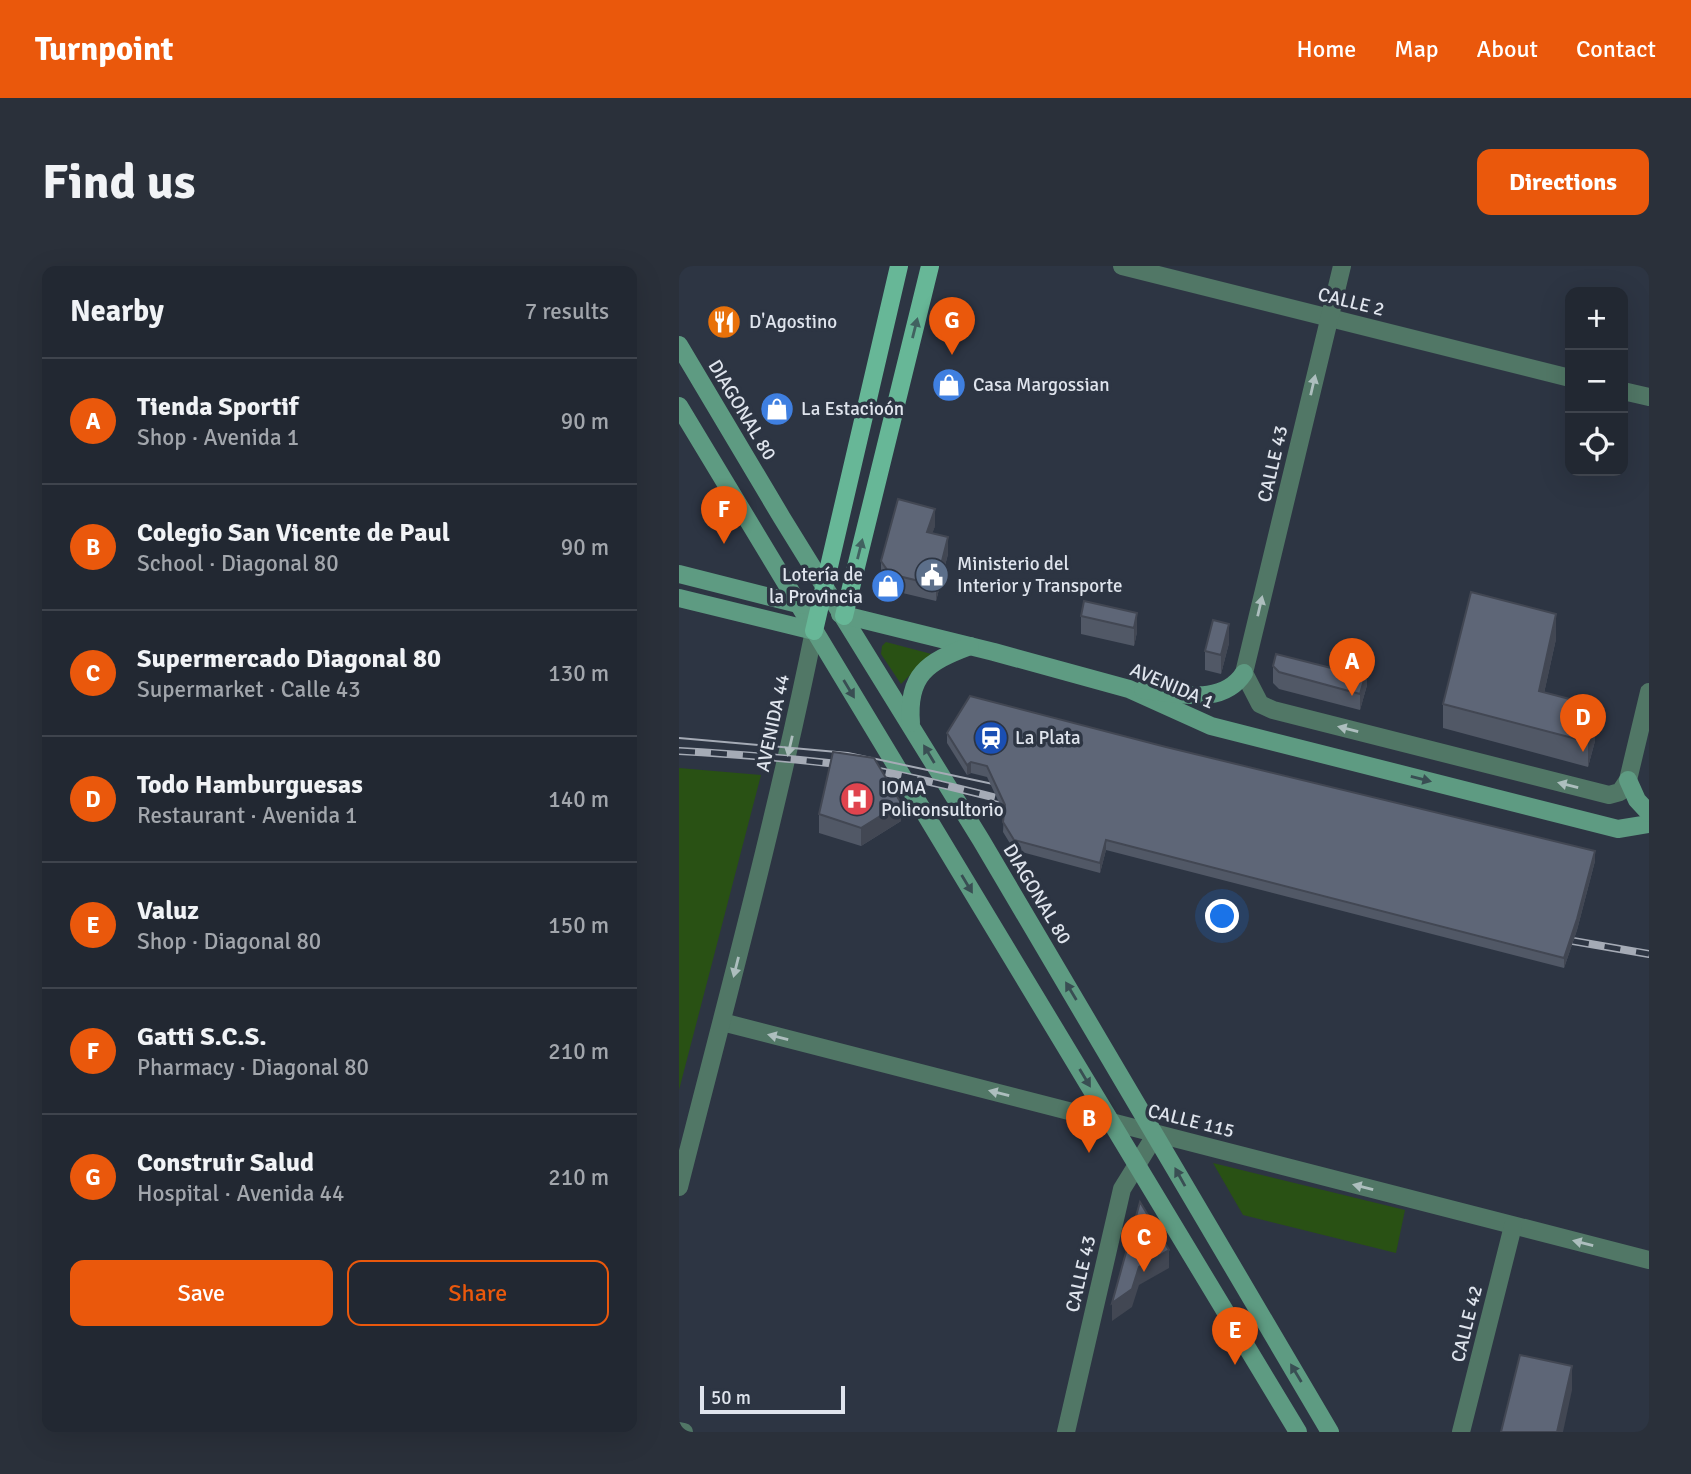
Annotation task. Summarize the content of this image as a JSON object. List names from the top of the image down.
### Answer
{
  "streets": {
    "main road": ["DIAGONAL 80", "AVENIDA 1", "AVENIDA 44"],
    "street": [
      "CALLE 2",
      "CALLE 43",
      "CALLE 115",
      "CALLE 42"
    ]
  },
  "crossings": [
    ["CALLE 2", "CALLE 43"],
    ["DIAGONAL 80", "CALLE 43"],
    ["DIAGONAL 80", "AVENIDA 1"],
    ["DIAGONAL 80", "AVENIDA 44"],
    ["DIAGONAL 80", "CALLE 115"],
    ["CALLE 43", "CALLE 115"],
    ["AVENIDA 1", "AVENIDA 44"],
    ["AVENIDA 44", "CALLE 115"],
    ["CALLE 115", "CALLE 42"]
  ],
  "one_way": [
    "CALLE 43",
    "AVENIDA 1",
    "AVENIDA 44",
    "CALLE 115"
  ],
  "places": {
    "restaurant": ["D'Agostino"],
    "shop": ["Casa Margossian", "La Estacioón", "Lotería de la Provincia"],
    "public building": ["Ministerio del Interior y Transporte"],
    "station": ["La Plata"],
    "hospital": ["IOMA Policonsultorio"]
  },
  "scale_bar": "50 m",
  "page": {
    "header": "Turnpoint",
    "nav": [
      "Home",
      "Map",
      "About",
      "Contact"
    ],
    "buttons": [
      "Directions",
      ["Save", "Share"]
    ],
    "title": "Find us",
    "heading": ["Nearby", "7 results"],
    "map_buttons": ["+", "−"],
    "pins": [
      "G",
      "F",
      "A",
      "D",
      "B",
      "C",
      "E"
    ],
    "list": [
      {
        "mark": "A",
        "name": "Tienda Sportif",
        "note": "Shop · Avenida 1",
        "value": "90 m"
      },
      {
        "mark": "B",
        "name": "Colegio San Vicente de Paul",
        "note": "School · Diagonal 80",
        "value": "90 m"
      },
      {
        "mark": "C",
        "name": "Supermercado Diagonal 80",
        "note": "Supermarket · Calle 43",
        "value": "130 m"
      },
      {
        "mark": "D",
        "name": "Todo Hamburguesas",
        "note": "Restaurant · Avenida 1",
        "value": "140 m"
      },
      {
        "mark": "E",
        "name": "Valuz",
        "note": "Shop · Diagonal 80",
        "value": "150 m"
      },
      {
        "mark": "F",
        "name": "Gatti S.C.S.",
        "note": "Pharmacy · Diagonal 80",
        "value": "210 m"
      },
      {
        "mark": "G",
        "name": "Construir Salud",
        "note": "Hospital · Avenida 44",
        "value": "210 m"
      }
    ],
    "scale": "50 m"
  }
}
